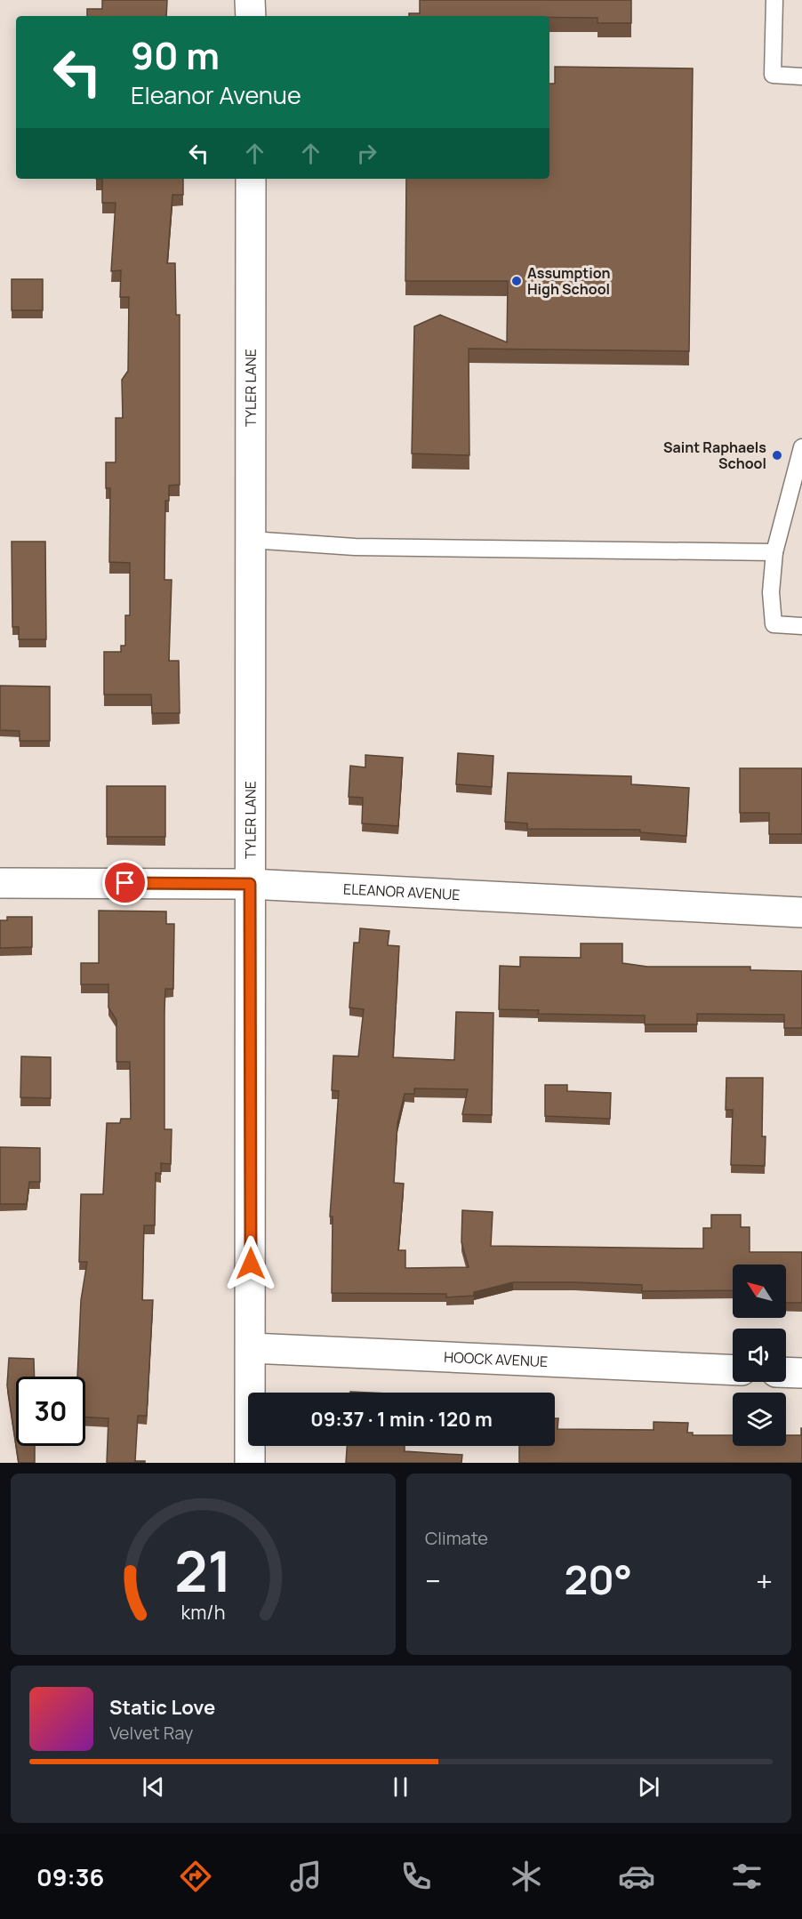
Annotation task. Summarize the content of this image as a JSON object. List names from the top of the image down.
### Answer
{
  "streets": {
    "street": ["TYLER LANE", "ELEANOR AVENUE", "HOOCK AVENUE"]
  },
  "crossings": [
    ["TYLER LANE", "ELEANOR AVENUE"],
    ["TYLER LANE", "HOOCK AVENUE"]
  ],
  "places": ["Assumption High School", "Saint Raphaels School"],
  "north": "top left",
  "page": {
    "turn": ["90 m", "Eleanor Avenue"],
    "limit": "30",
    "trip": "09:37 · 1 min · 120 m",
    "tile": "Climate",
    "heat": ["−", "20°", "+"],
    "song": ["Static Love", "Velvet Ray"],
    "tabs": "09:36",
    "gauge": ["21", "km/h"]
  }
}
